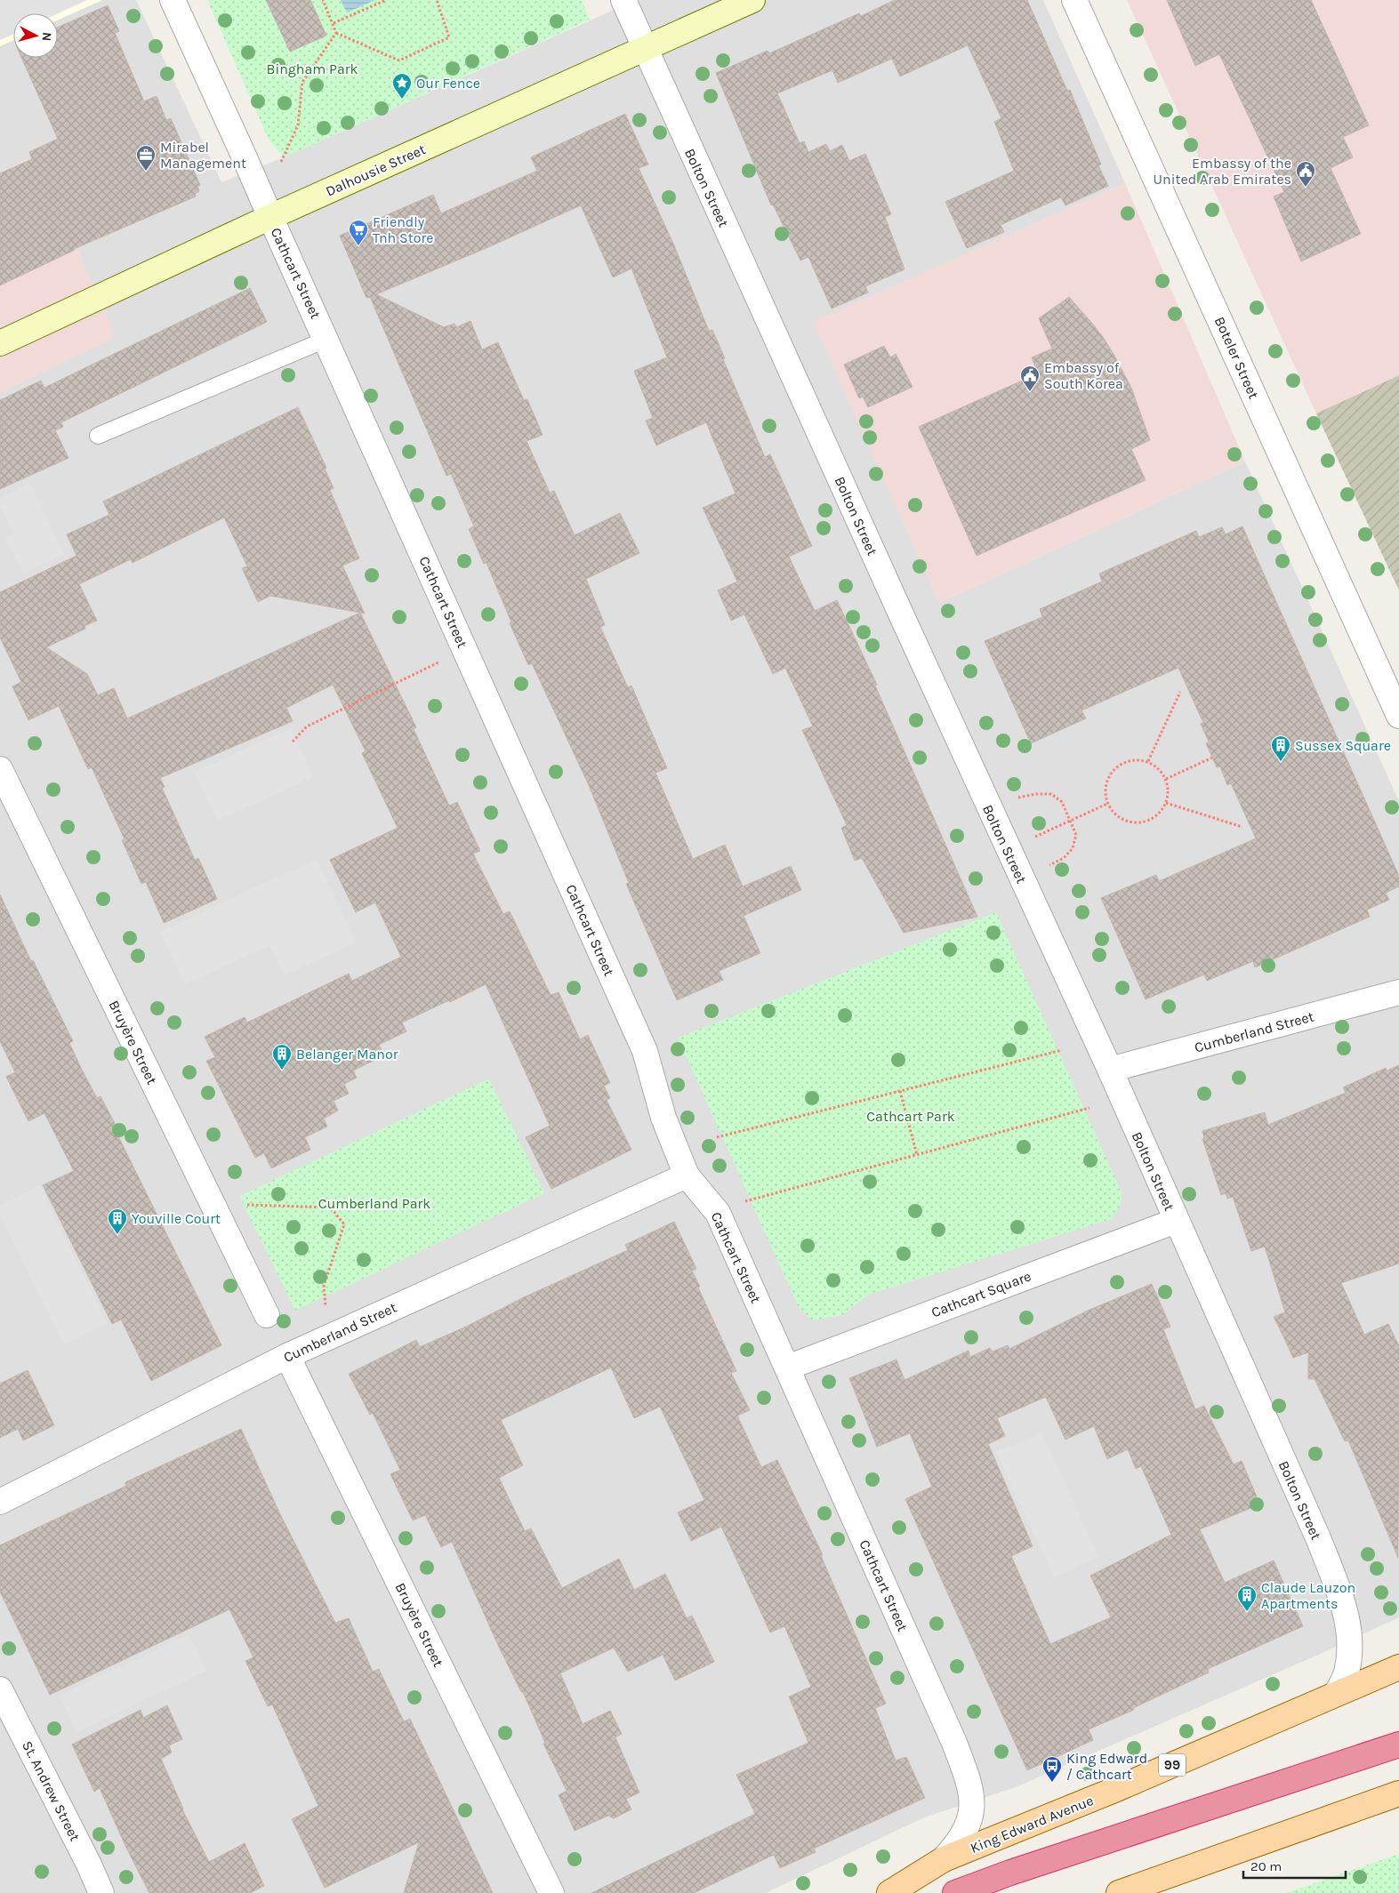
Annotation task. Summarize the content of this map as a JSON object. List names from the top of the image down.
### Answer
{
  "streets": {
    "main road": ["99", "King Edward Avenue"],
    "street": [
      "Dalhousie Street",
      "Bolton Street",
      "Cathcart Street",
      "Boteler Street",
      "Cumberland Street",
      "Bruyère Street",
      "Cathcart Square",
      "St. Andrew Street"
    ]
  },
  "crossings": [
    ["Dalhousie Street", "Bolton Street"],
    ["Dalhousie Street", "Cathcart Street"],
    ["Bolton Street", "Cumberland Street"],
    ["Bolton Street", "Cathcart Square"],
    ["Bolton Street", "King Edward Avenue"],
    ["Cathcart Street", "Cumberland Street"],
    ["Cathcart Street", "Cathcart Square"],
    ["Cathcart Street", "King Edward Avenue"],
    ["Cumberland Street", "Bruyère Street"]
  ],
  "parks": ["Bingham Park", "Cathcart Park", "Cumberland Park"],
  "places": {
    "place": ["Our Fence"],
    "office": ["Mirabel Management"],
    "public building": ["Embassy of the United Arab Emirates", "Embassy of South Korea"],
    "supermarket": ["Friendly Tnh Store"],
    "building": [
      "Sussex Square",
      "Belanger Manor",
      "Youville Court",
      "Claude Lauzon Apartments"
    ],
    "bus stop": ["King Edward / Cathcart"]
  },
  "scale_bar": "20 m",
  "north": "right"
}
